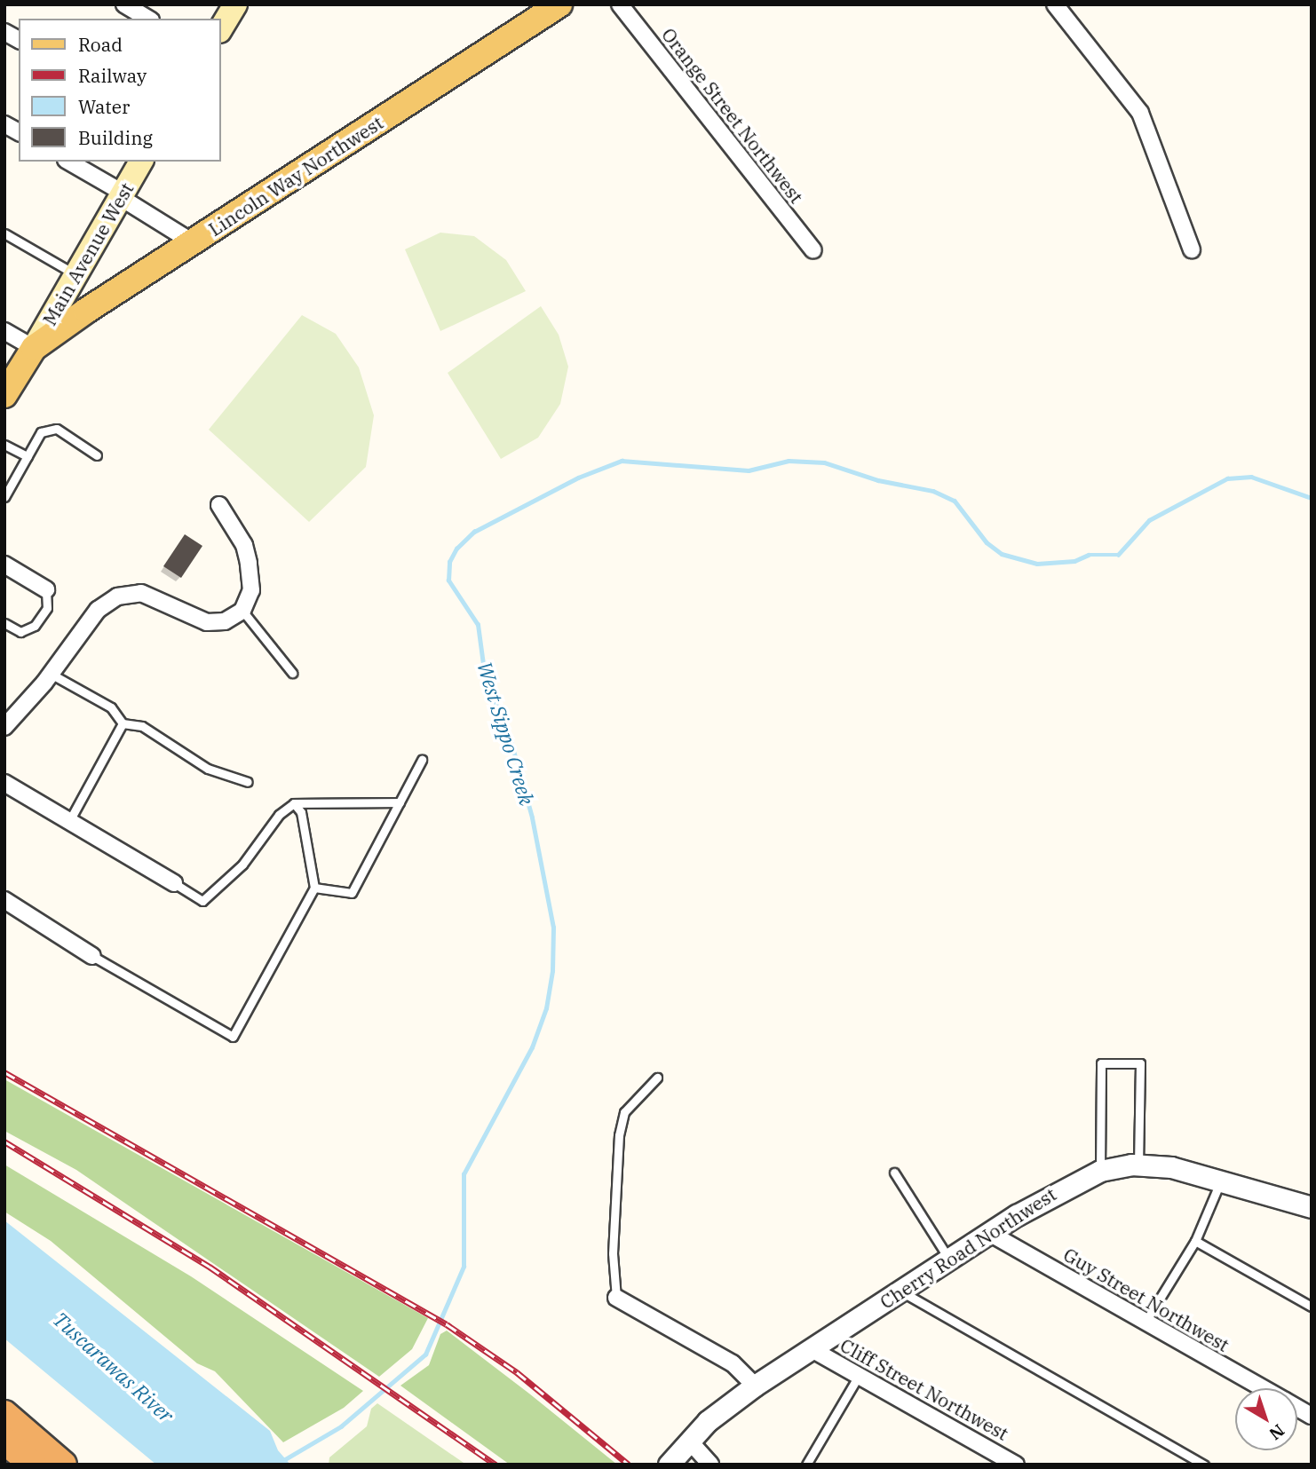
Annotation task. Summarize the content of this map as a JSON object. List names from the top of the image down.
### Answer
{
  "streets": {
    "main road": ["Lincoln Way Northwest", "Main Avenue West"],
    "street": [
      "Orange Street Northwest",
      "Cherry Road Northwest",
      "Guy Street Northwest",
      "Cliff Street Northwest"
    ]
  },
  "crossings": [
    ["Lincoln Way Northwest", "Main Avenue West"],
    ["Cherry Road Northwest", "Guy Street Northwest"],
    ["Cherry Road Northwest", "Cliff Street Northwest"]
  ],
  "water": ["West Sippo Creek", "Tuscarawas River"],
  "legend": [
    "Road",
    "Railway",
    "Water",
    "Building"
  ],
  "north": "bottom right"
}
